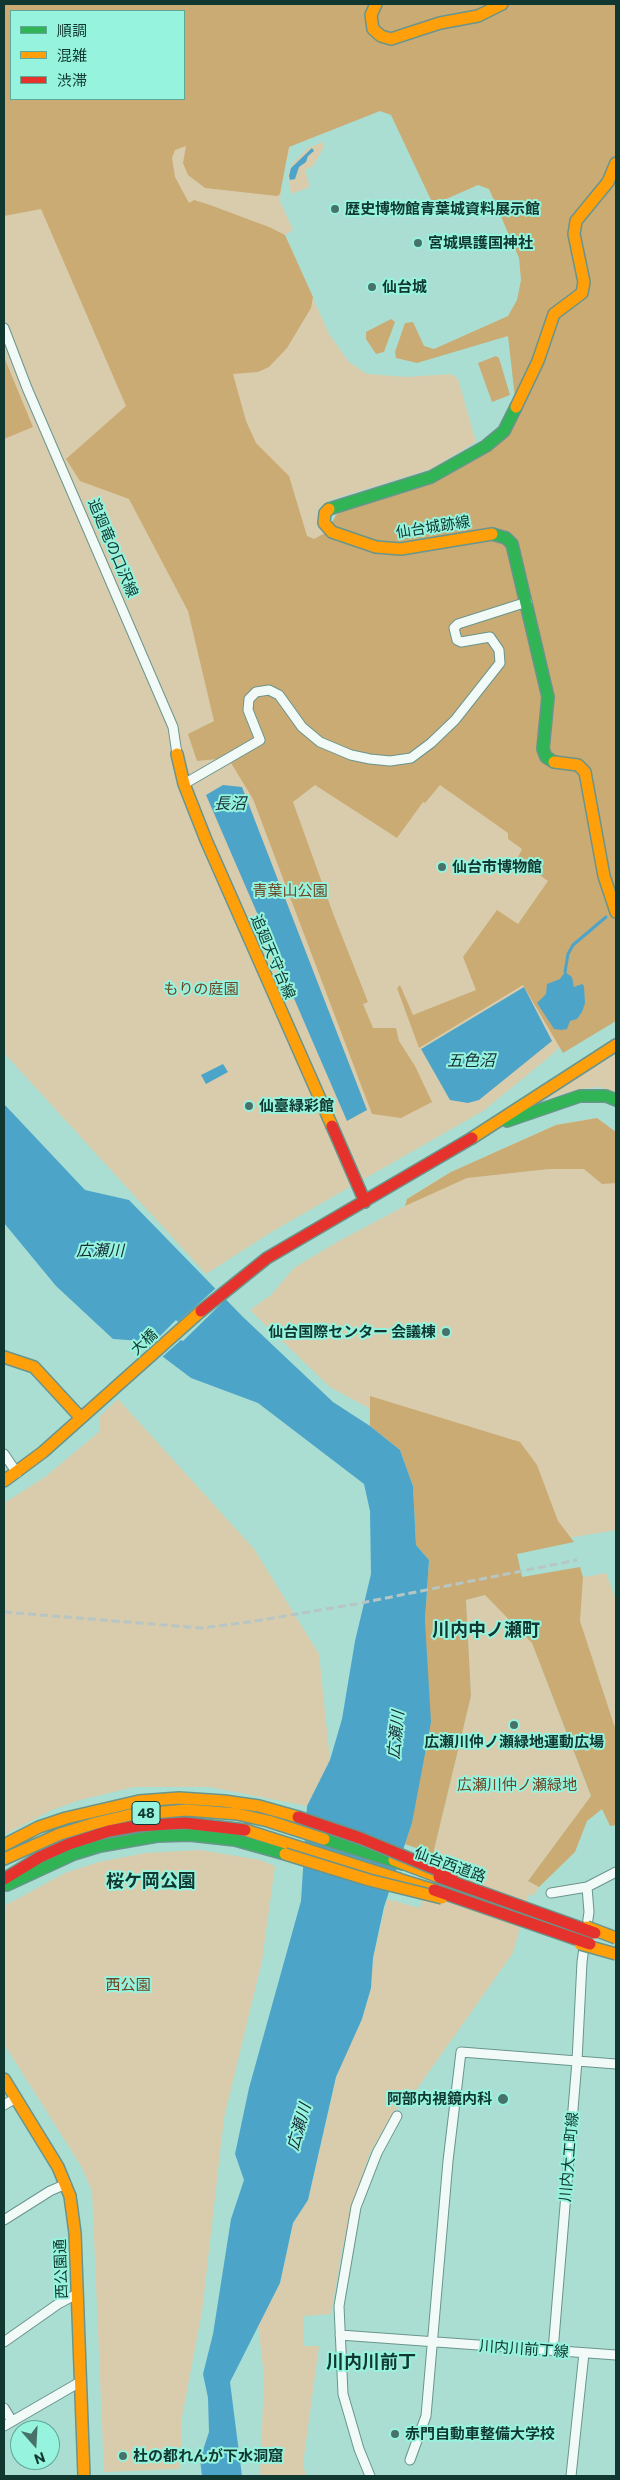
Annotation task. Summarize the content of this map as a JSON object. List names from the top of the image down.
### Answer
{
  "streets": {
    "main road": [
      "仙台城跡線",
      "追廻竜の口沢線",
      "追廻天守台線",
      "大橋",
      "48",
      "仙台西道路",
      "西公園通"
    ],
    "street": ["川内大工町線", "川内川前丁線"]
  },
  "crossings": [
    ["追廻竜の口沢線", "追廻天守台線"],
    ["追廻天守台線", "大橋"],
    ["48", "仙台西道路"],
    ["川内大工町線", "川内川前丁線"]
  ],
  "districts": ["川内中ノ瀬町", "桜ケ岡公園", "川内川前丁"],
  "water": ["長沼", "五色沼", "広瀬川"],
  "parks": [
    "青葉山公園",
    "もりの庭園",
    "広瀬川仲ノ瀬緑地",
    "西公園"
  ],
  "places": [
    "歴史博物館青葉城資料展示館",
    "宮城県護国神社",
    "仙台城",
    "仙台市博物館",
    "仙臺緑彩館",
    "仙台国際センター 会議棟",
    "広瀬川仲ノ瀬緑地運動広場",
    "阿部内視鏡内科",
    "赤門自動車整備大学校",
    "杜の都れんが下水洞窟"
  ],
  "legend": ["順調", "混雑", "渋滞"],
  "north": "bottom"
}
